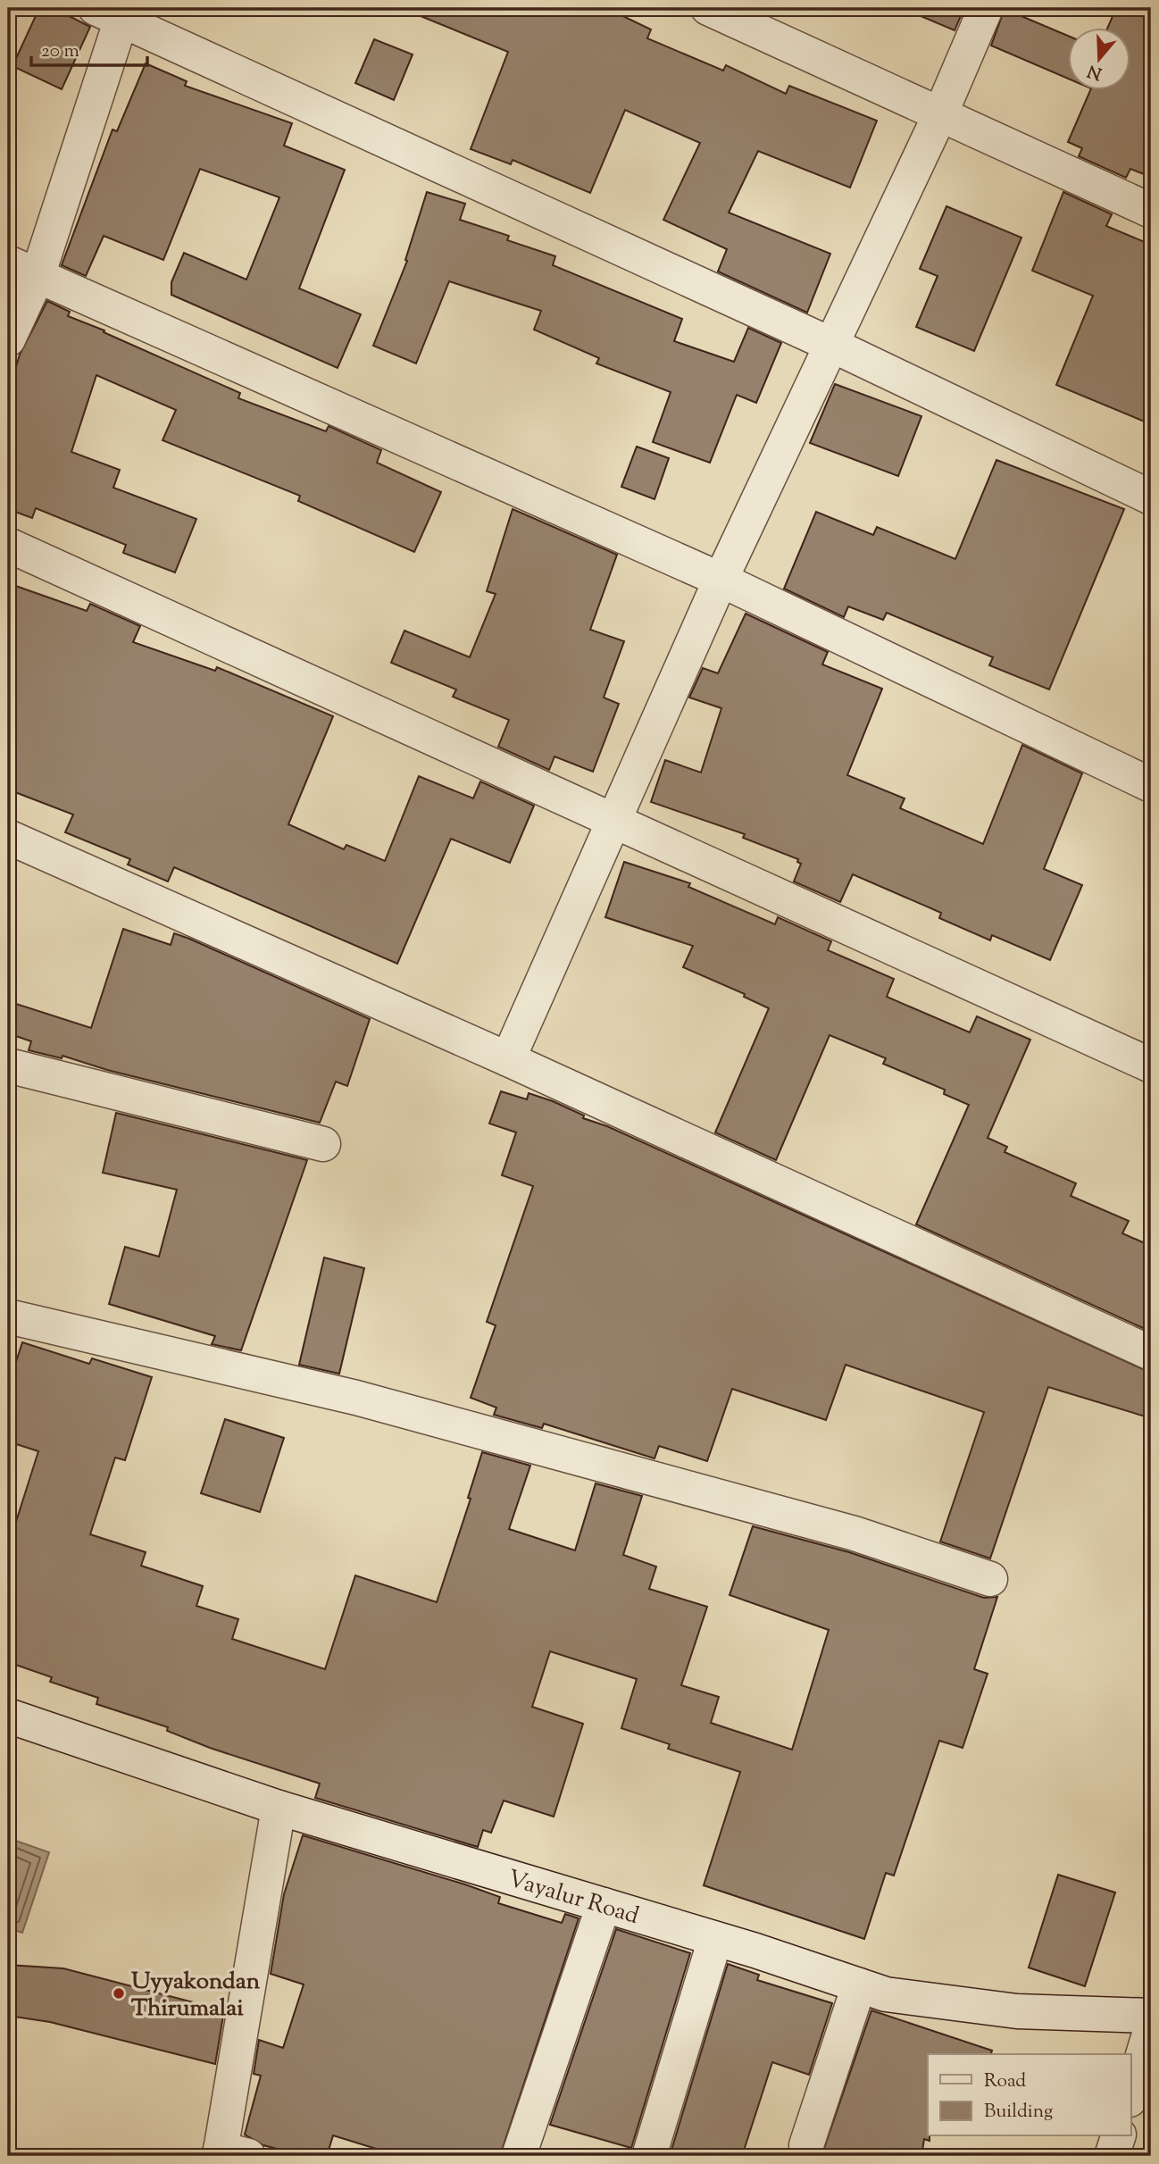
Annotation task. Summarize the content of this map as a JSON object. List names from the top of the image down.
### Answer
{
  "streets": {
    "street": ["Vayalur Road"]
  },
  "places": ["Uyyakondan Thirumalai"],
  "legend": ["Road", "Building"],
  "scale_bar": "20 m",
  "north": "bottom"
}
